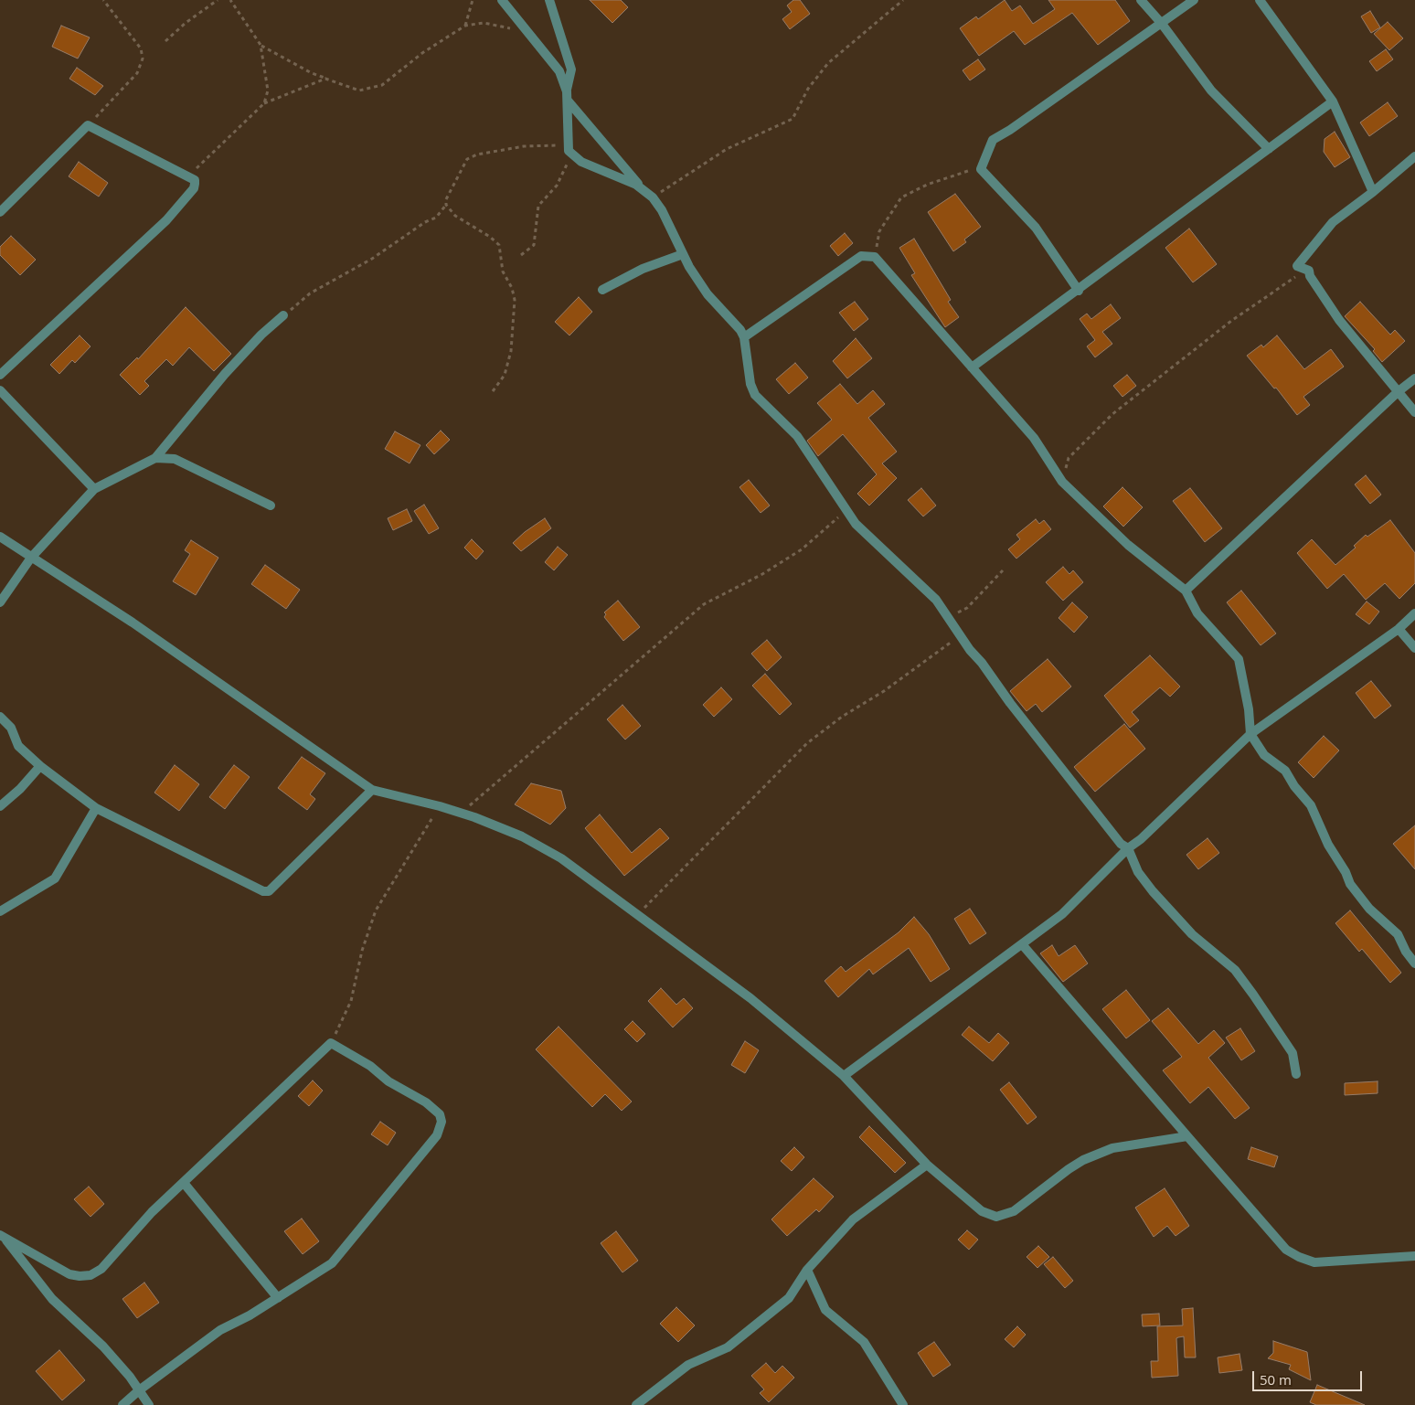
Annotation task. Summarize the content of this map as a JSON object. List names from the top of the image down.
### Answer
{
  "scale_bar": "50 m"
}
